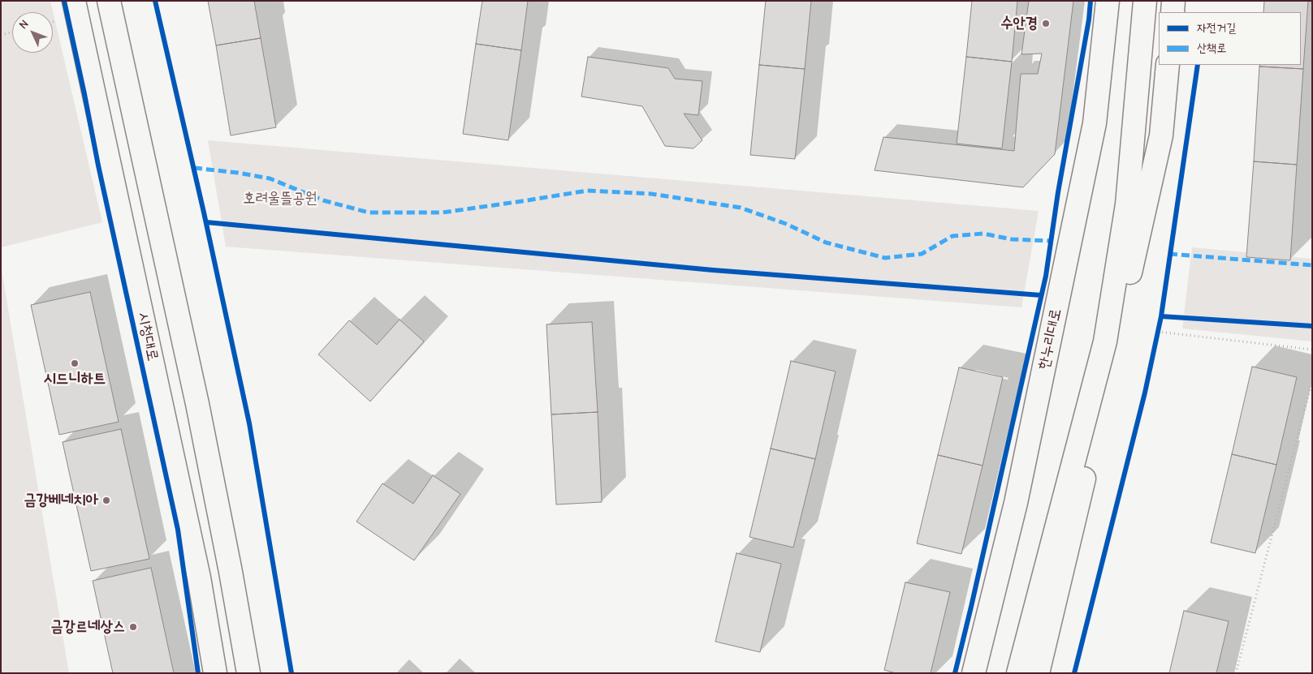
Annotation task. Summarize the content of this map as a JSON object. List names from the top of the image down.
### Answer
{
  "streets": {
    "street": ["시청대로", "한누리대로"]
  },
  "parks": ["호려울뜰공원"],
  "places": [
    "수안경",
    "시드니하트",
    "금강베네치아",
    "금강르네상스"
  ],
  "legend": ["자전거길", "산책로"],
  "north": "top left"
}
